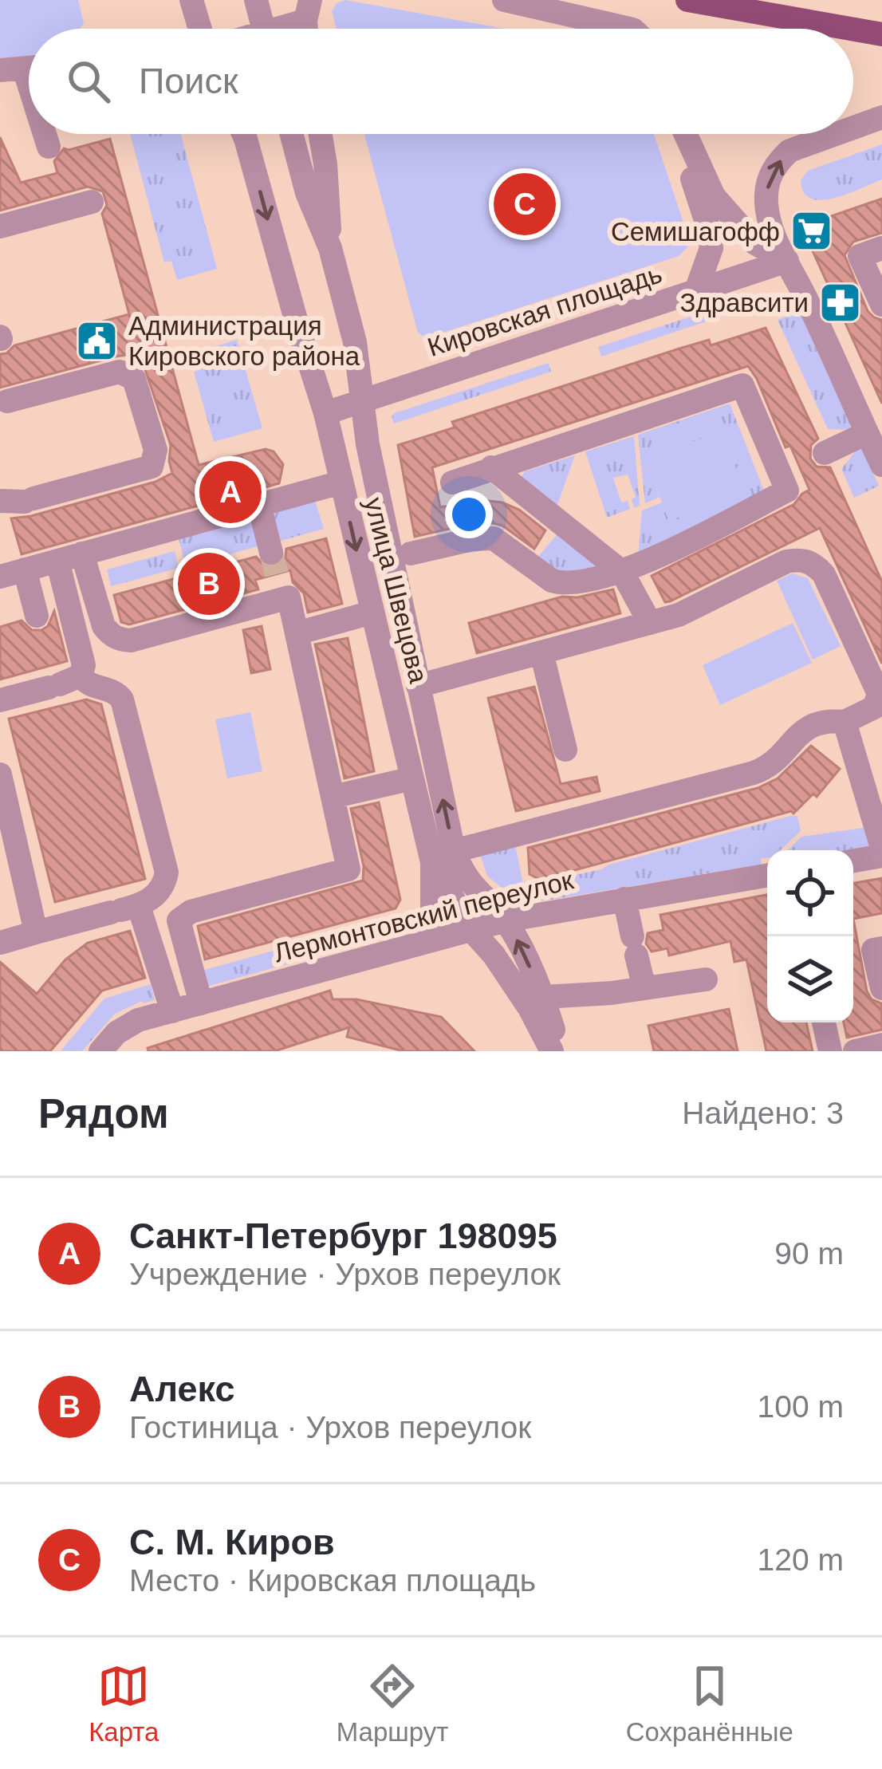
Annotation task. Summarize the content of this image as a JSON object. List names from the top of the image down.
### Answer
{
  "streets": {
    "street": ["Кировская площадь", "улица Швецова", "Лермонтовский переулок"]
  },
  "crossings": [
    ["Кировская площадь", "улица Швецова"],
    ["улица Швецова", "Лермонтовский переулок"]
  ],
  "places": {
    "supermarket": ["Семишагофф"],
    "pharmacy": ["Здравсити"],
    "public building": ["Администрация Кировского района"]
  },
  "page": {
    "search": "Поиск",
    "pins": ["C", "A", "B"],
    "heading": ["Рядом", "Найдено: 3"],
    "list": [
      {
        "mark": "A",
        "name": "Санкт-Петербург 198095",
        "note": "Учреждение · Урхов переулок",
        "value": "90 m"
      },
      {
        "mark": "B",
        "name": "Алекс",
        "note": "Гостиница · Урхов переулок",
        "value": "100 m"
      },
      {
        "mark": "C",
        "name": "С. М. Киров",
        "note": "Место · Кировская площадь",
        "value": "120 m"
      }
    ],
    "nav": ["Карта", "Маршрут", "Сохранённые"]
  }
}
